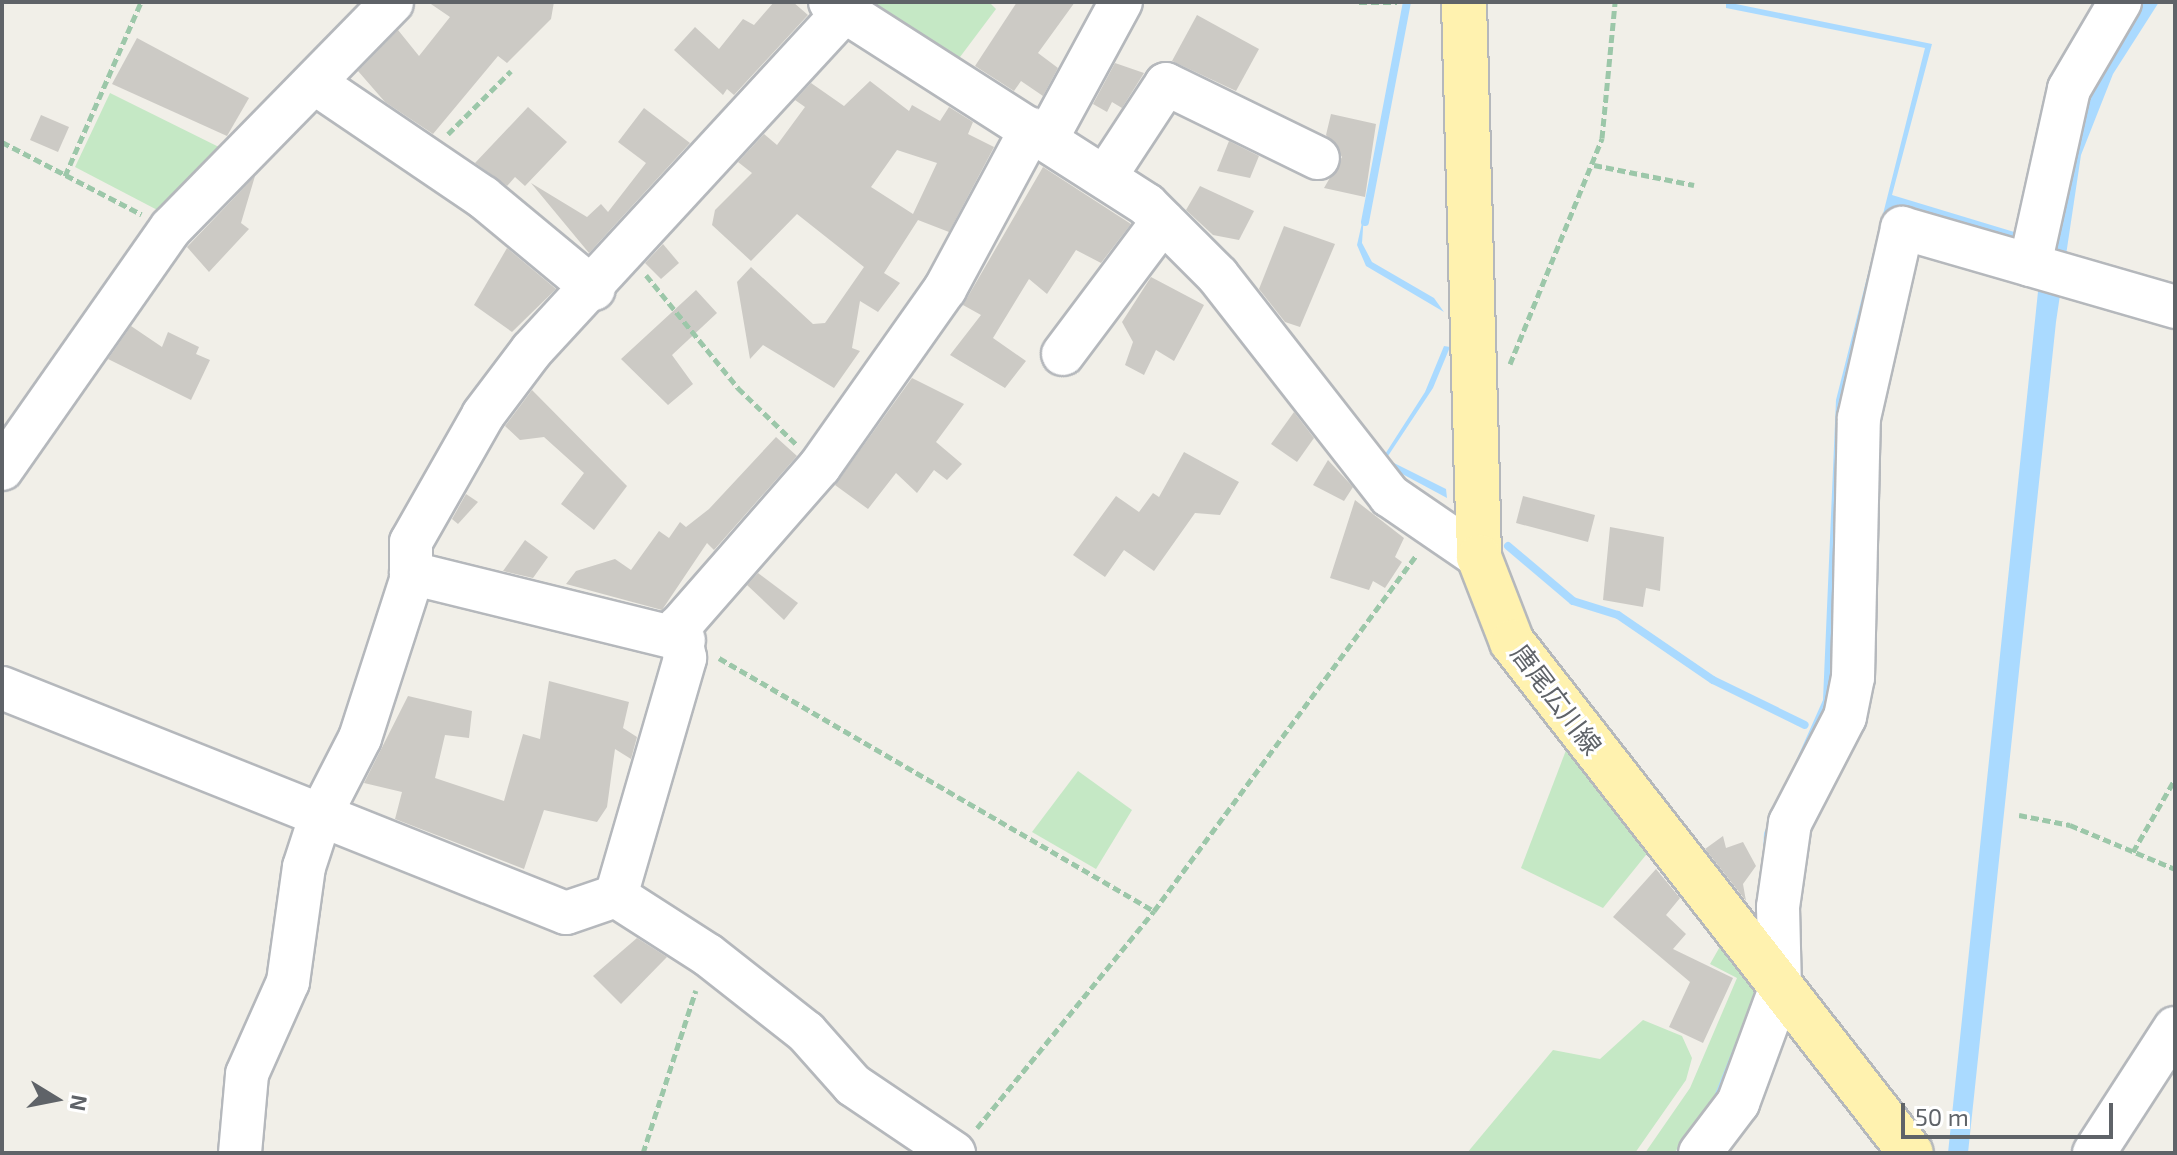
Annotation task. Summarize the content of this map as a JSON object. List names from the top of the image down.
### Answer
{
  "streets": {
    "main road": ["唐尾広川線"]
  },
  "scale_bar": "50 m",
  "north": "right"
}
